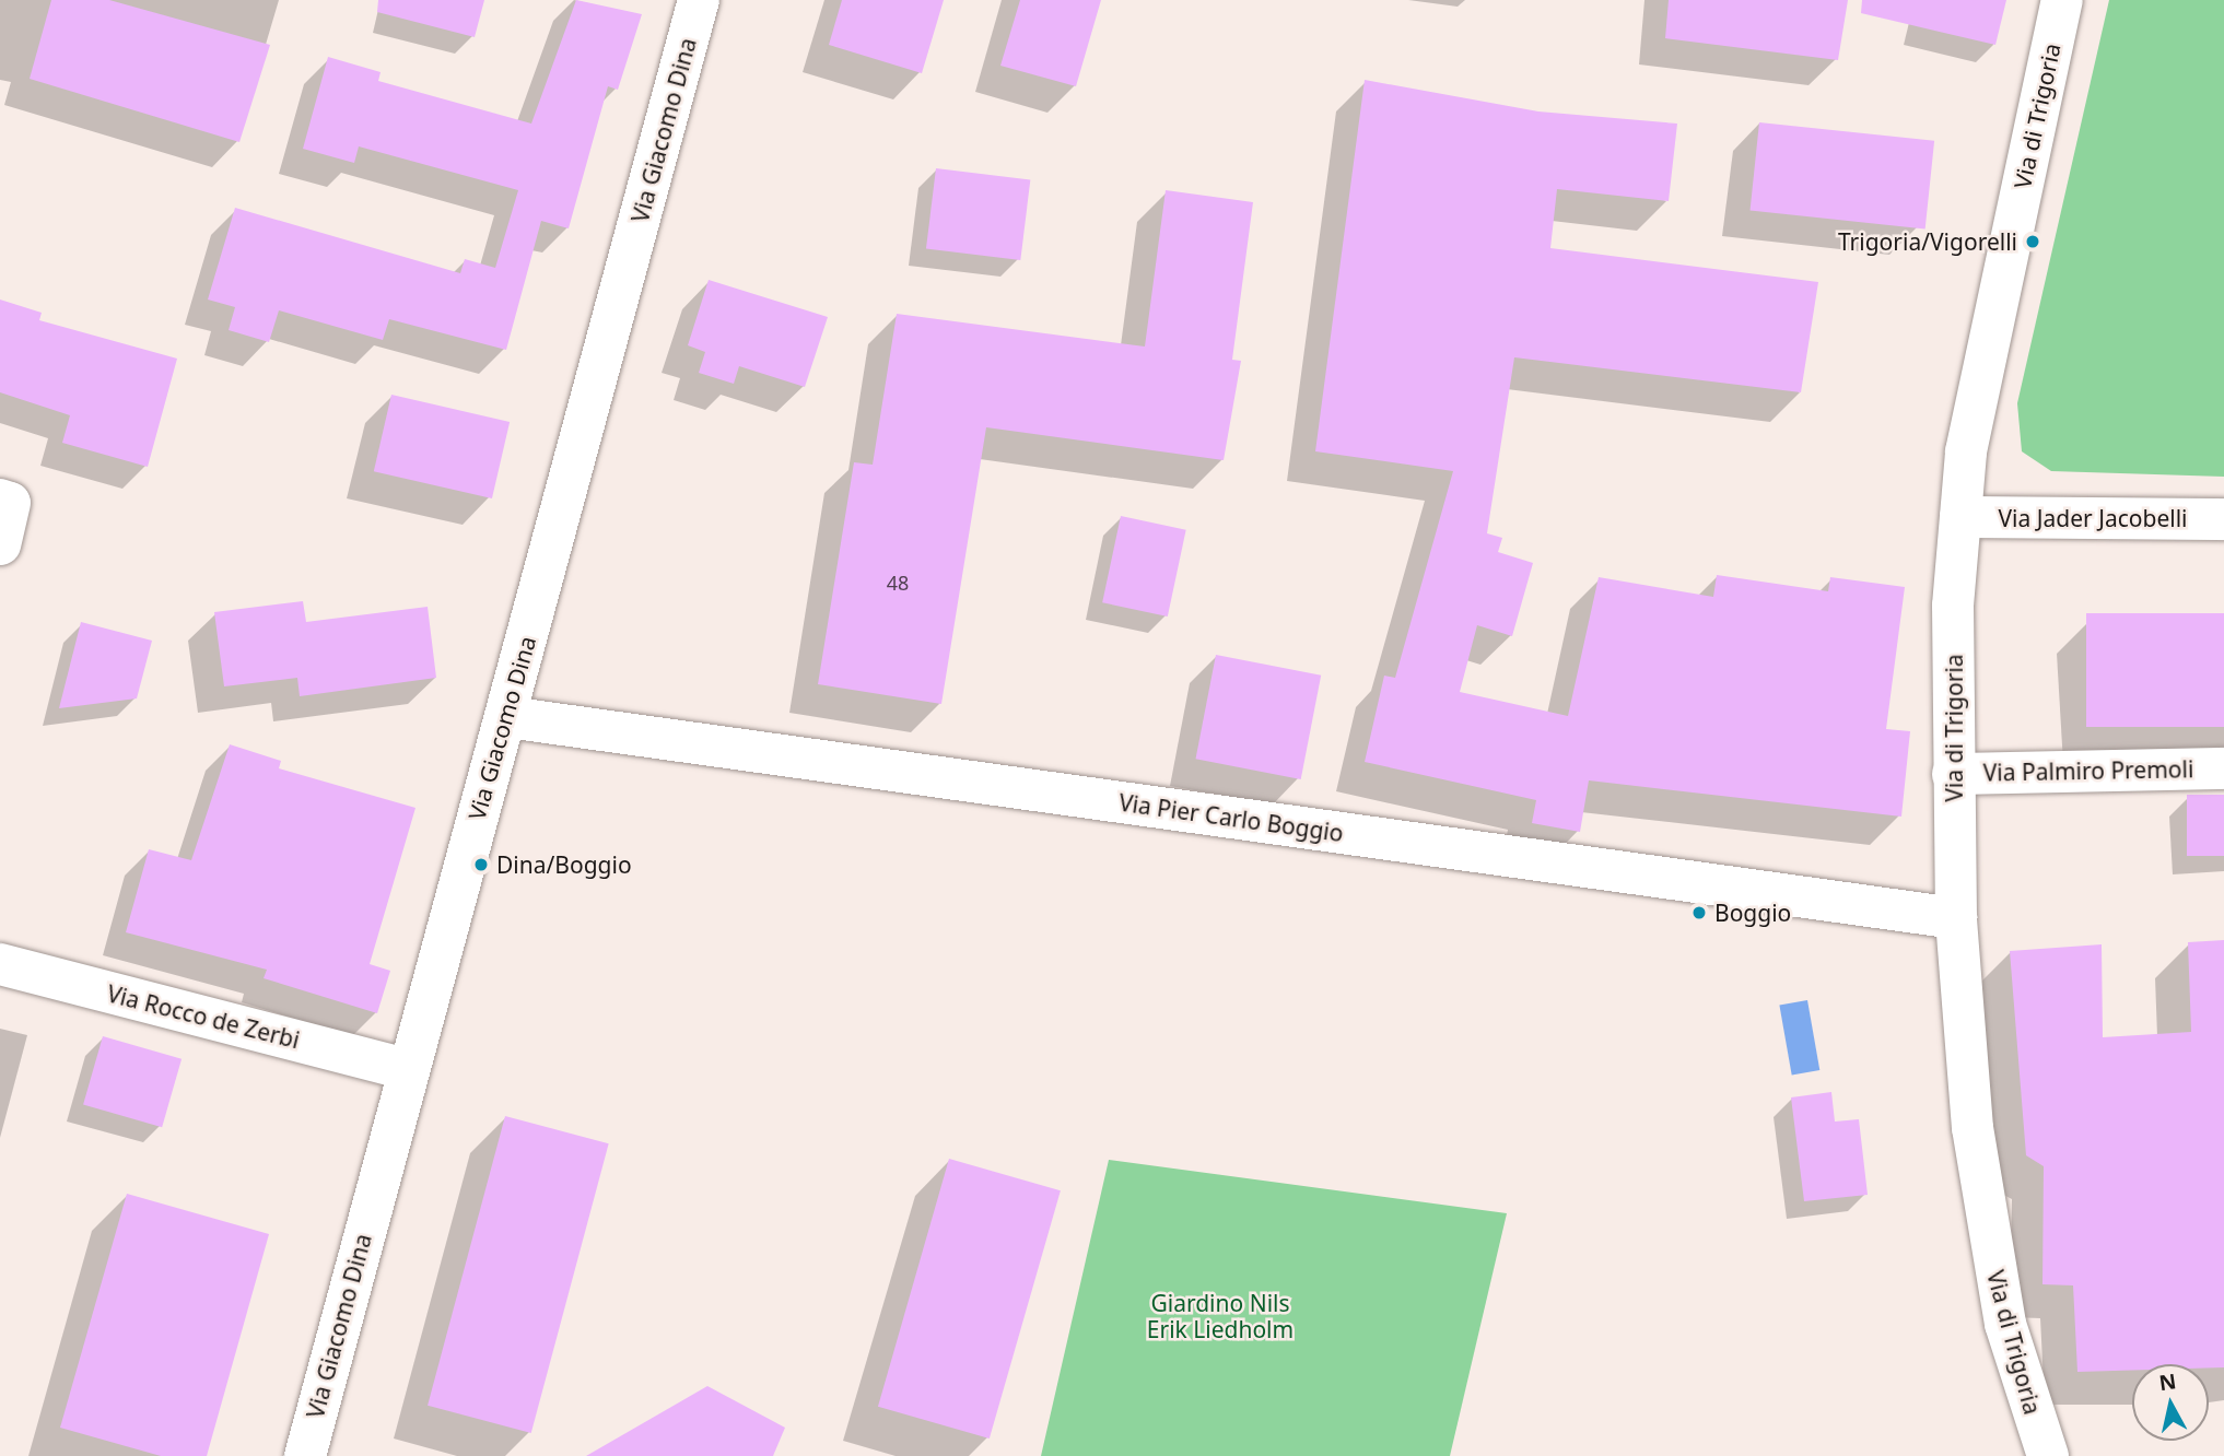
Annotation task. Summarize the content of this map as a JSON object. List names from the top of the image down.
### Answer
{
  "streets": {
    "street": [
      "Via di Trigoria",
      "Via Giacomo Dina",
      "Via Jader Jacobelli",
      "Via Palmiro Premoli",
      "Via Pier Carlo Boggio",
      "Via Rocco de Zerbi"
    ]
  },
  "crossings": [
    ["Via di Trigoria", "Via Jader Jacobelli"],
    ["Via di Trigoria", "Via Palmiro Premoli"],
    ["Via di Trigoria", "Via Pier Carlo Boggio"],
    ["Via Giacomo Dina", "Via Pier Carlo Boggio"],
    ["Via Giacomo Dina", "Via Rocco de Zerbi"]
  ],
  "parks": ["Giardino Nils Erik Liedholm"],
  "places": ["Trigoria/Vigorelli", "Dina/Boggio", "Boggio"],
  "house_numbers": ["48"],
  "north": "top"
}
